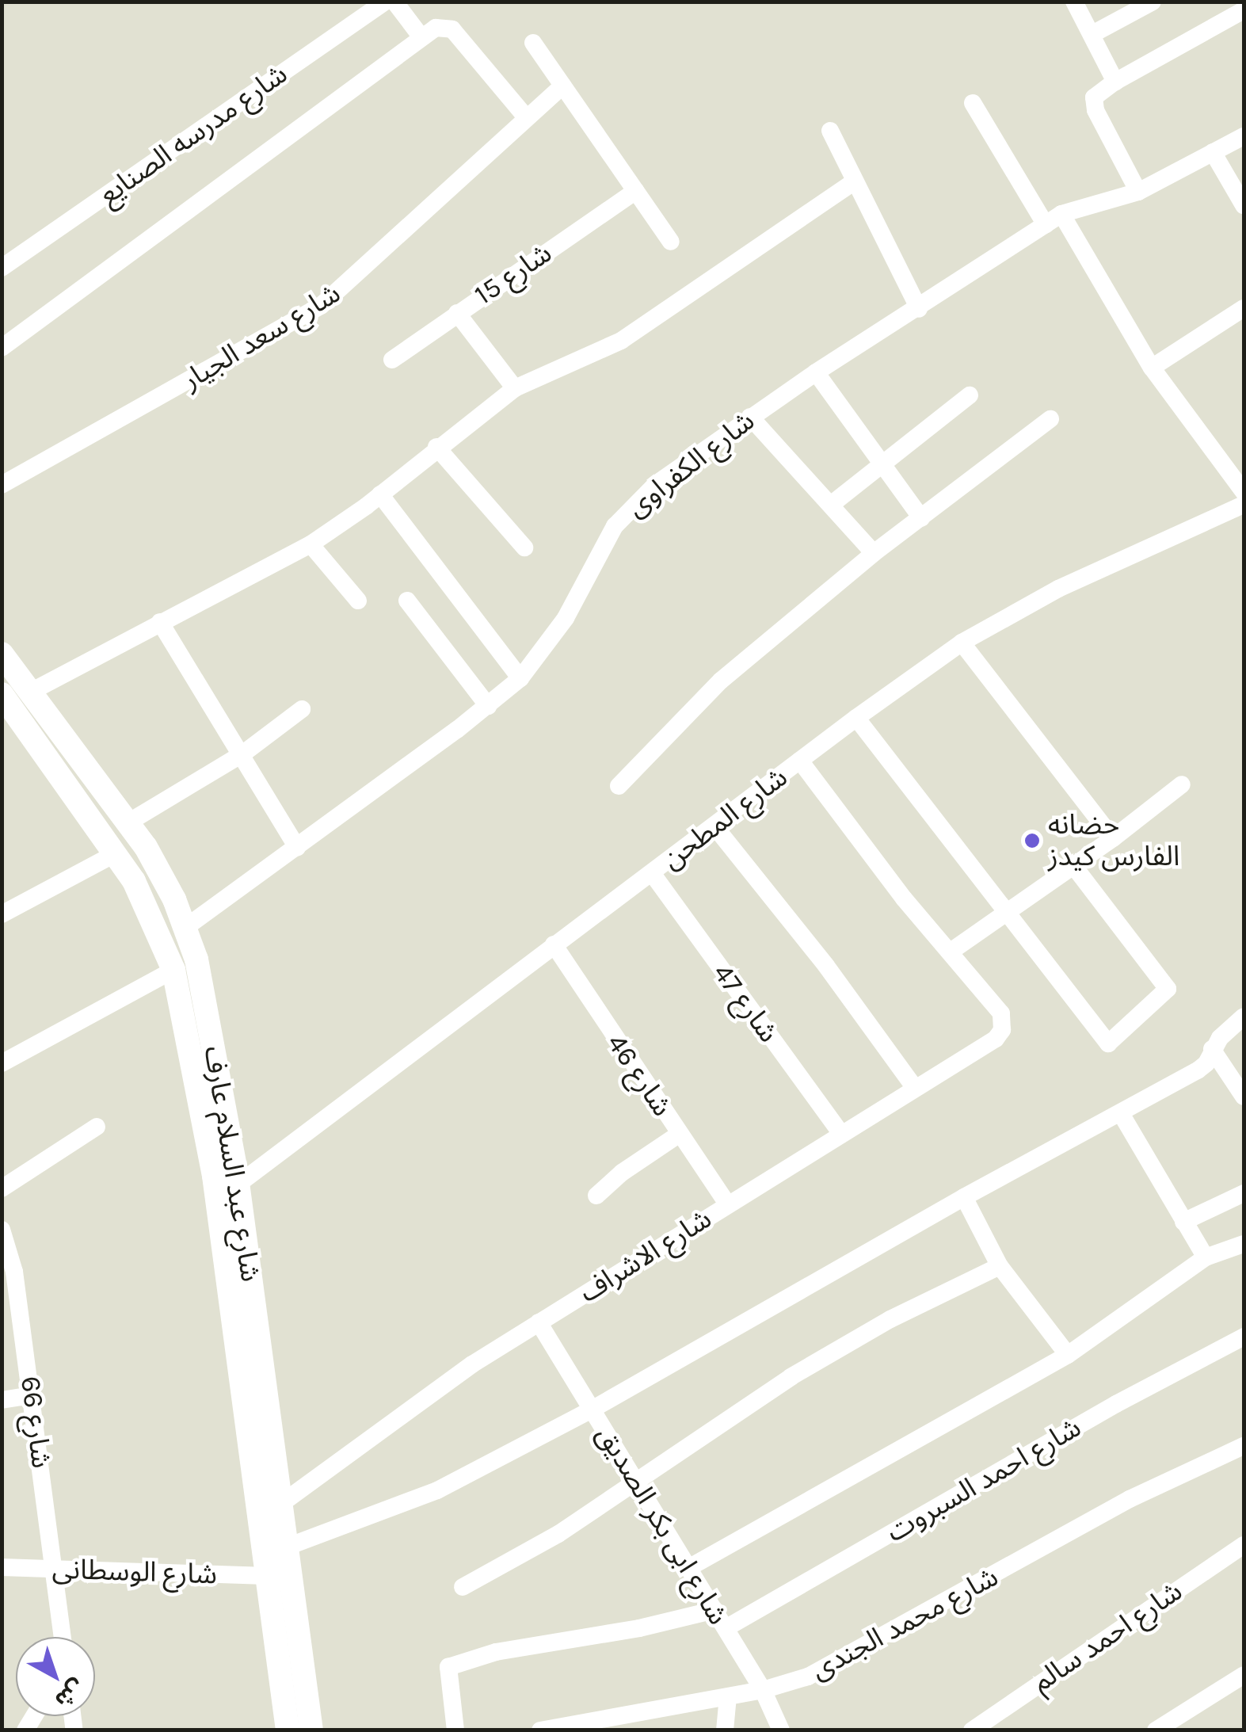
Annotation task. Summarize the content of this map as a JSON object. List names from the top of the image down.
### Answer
{
  "streets": {
    "street": [
      "شارع مدرسه الصنايع",
      "شارع 15",
      "شارع سعد الجيار",
      "شارع الكفراوى",
      "شارع المطحن",
      "شارع 47",
      "شارع 46",
      "شارع عبد السلام عارف",
      "شارع الاشراف",
      "شارع 66",
      "شارع احمد السبروت",
      "شارع ابى بكر الصديق",
      "شارع الوسطانى",
      "شارع محمد الجندى",
      "شارع احمد سالم"
    ]
  },
  "crossings": [
    ["شارع الكفراوى", "شارع عبد السلام عارف"],
    ["شارع المطحن", "شارع 47"],
    ["شارع المطحن", "شارع 46"],
    ["شارع المطحن", "شارع عبد السلام عارف"],
    ["شارع 47", "شارع الاشراف"],
    ["شارع 46", "شارع الاشراف"],
    ["شارع عبد السلام عارف", "شارع الاشراف"],
    ["شارع عبد السلام عارف", "شارع الوسطانى"],
    ["شارع الاشراف", "شارع ابى بكر الصديق"],
    ["شارع 66", "شارع الوسطانى"],
    ["شارع احمد السبروت", "شارع ابى بكر الصديق"],
    ["شارع ابى بكر الصديق", "شارع محمد الجندى"]
  ],
  "places": ["حضانه الفارس كيدز"],
  "north": "bottom right"
}
